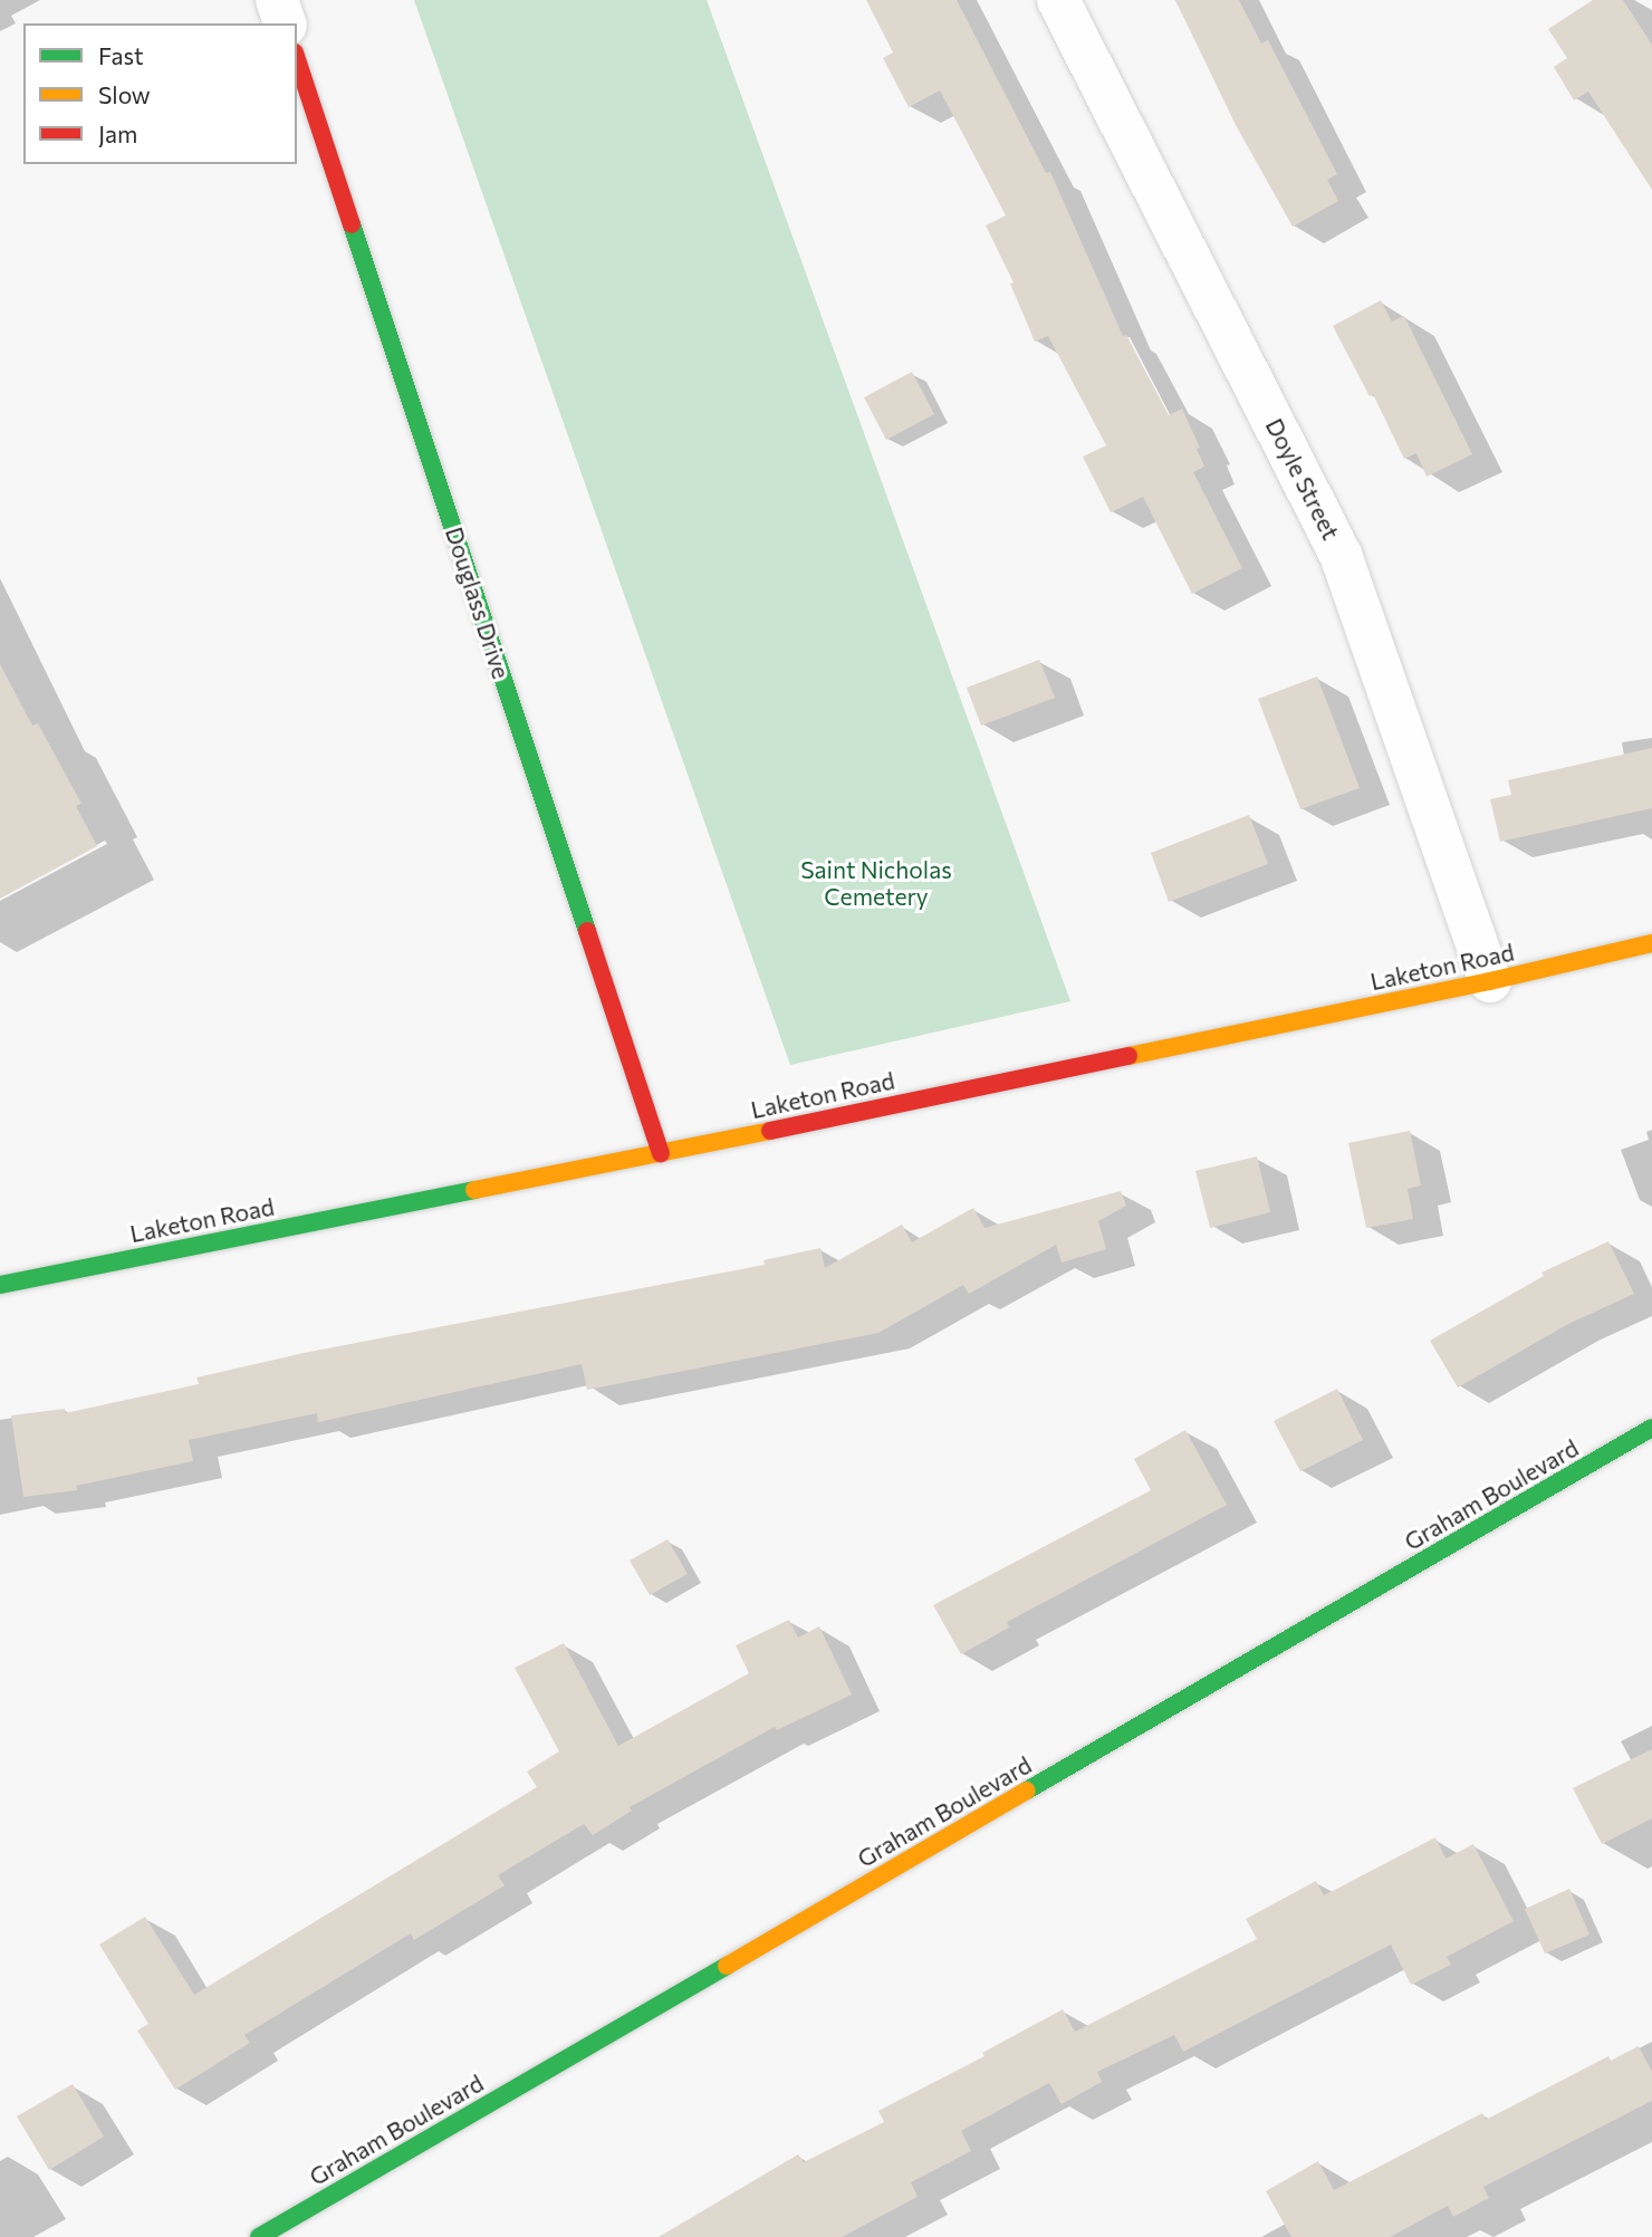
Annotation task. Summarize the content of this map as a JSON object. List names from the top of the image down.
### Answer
{
  "streets": {
    "street": [
      "Doyle Street",
      "Douglass Drive",
      "Laketon Road",
      "Graham Boulevard"
    ]
  },
  "crossings": [
    ["Doyle Street", "Laketon Road"],
    ["Douglass Drive", "Laketon Road"]
  ],
  "parks": ["Saint Nicholas Cemetery"],
  "legend": ["Fast", "Slow", "Jam"]
}
